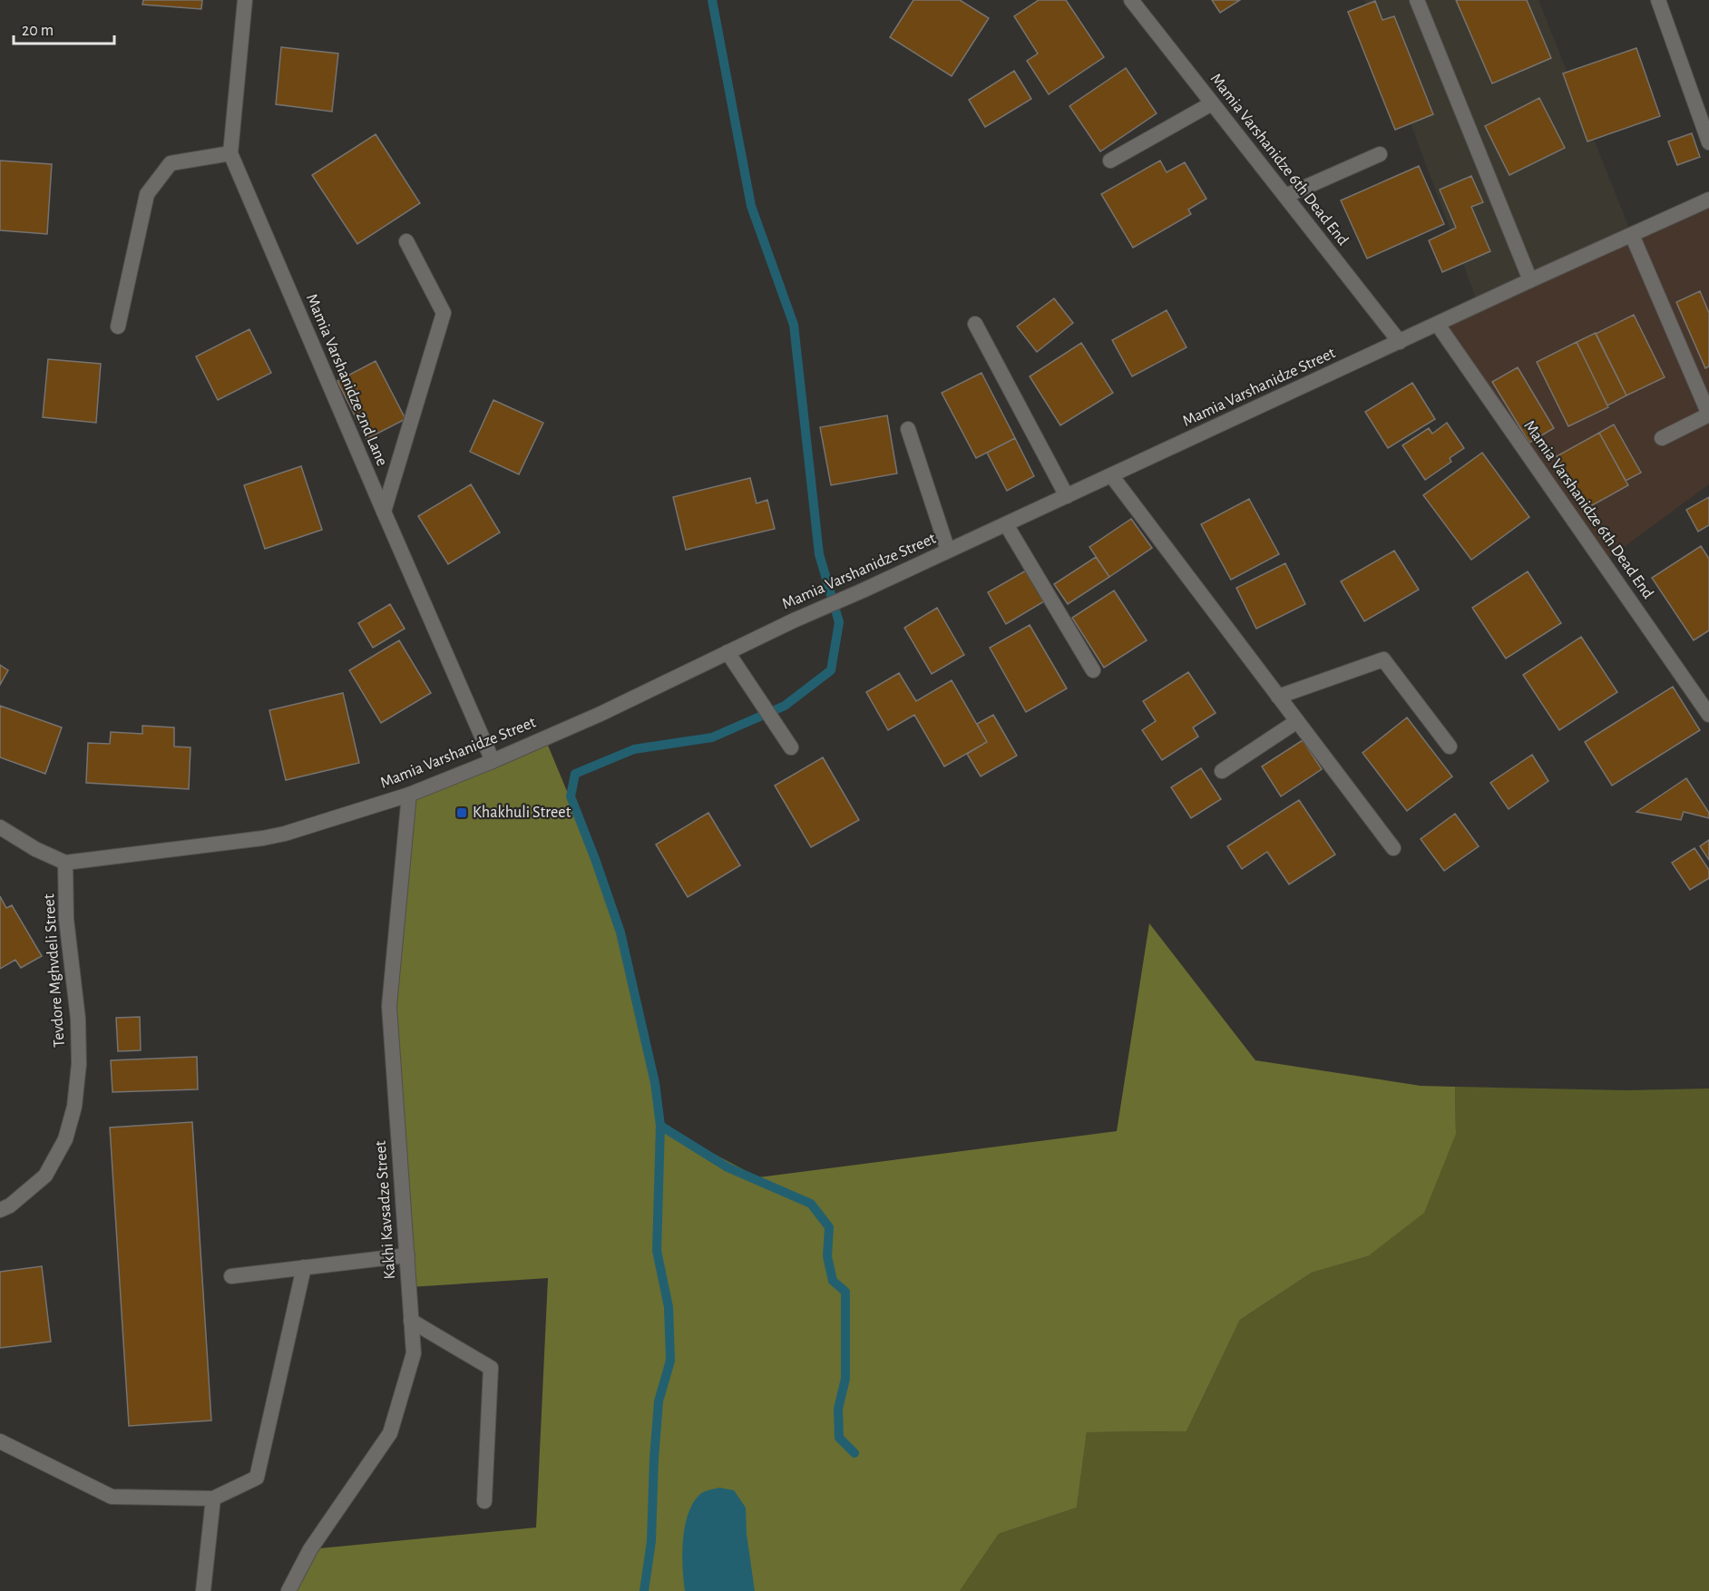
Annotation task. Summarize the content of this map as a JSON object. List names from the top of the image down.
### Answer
{
  "streets": {
    "street": [
      "Mamia Varshanidze 6th Dead End",
      "Mamia Varshanidze 2nd Lane",
      "Mamia Varshanidze Street",
      "Tevdore Mghvdeli Street",
      "Kakhi Kavsadze Street"
    ]
  },
  "crossings": [
    ["Mamia Varshanidze 6th Dead End", "Mamia Varshanidze Street"],
    ["Mamia Varshanidze 2nd Lane", "Mamia Varshanidze Street"],
    ["Mamia Varshanidze Street", "Tevdore Mghvdeli Street"],
    ["Mamia Varshanidze Street", "Kakhi Kavsadze Street"]
  ],
  "places": {
    "transit": ["Khakhuli Street"]
  },
  "scale_bar": "20 m"
}
